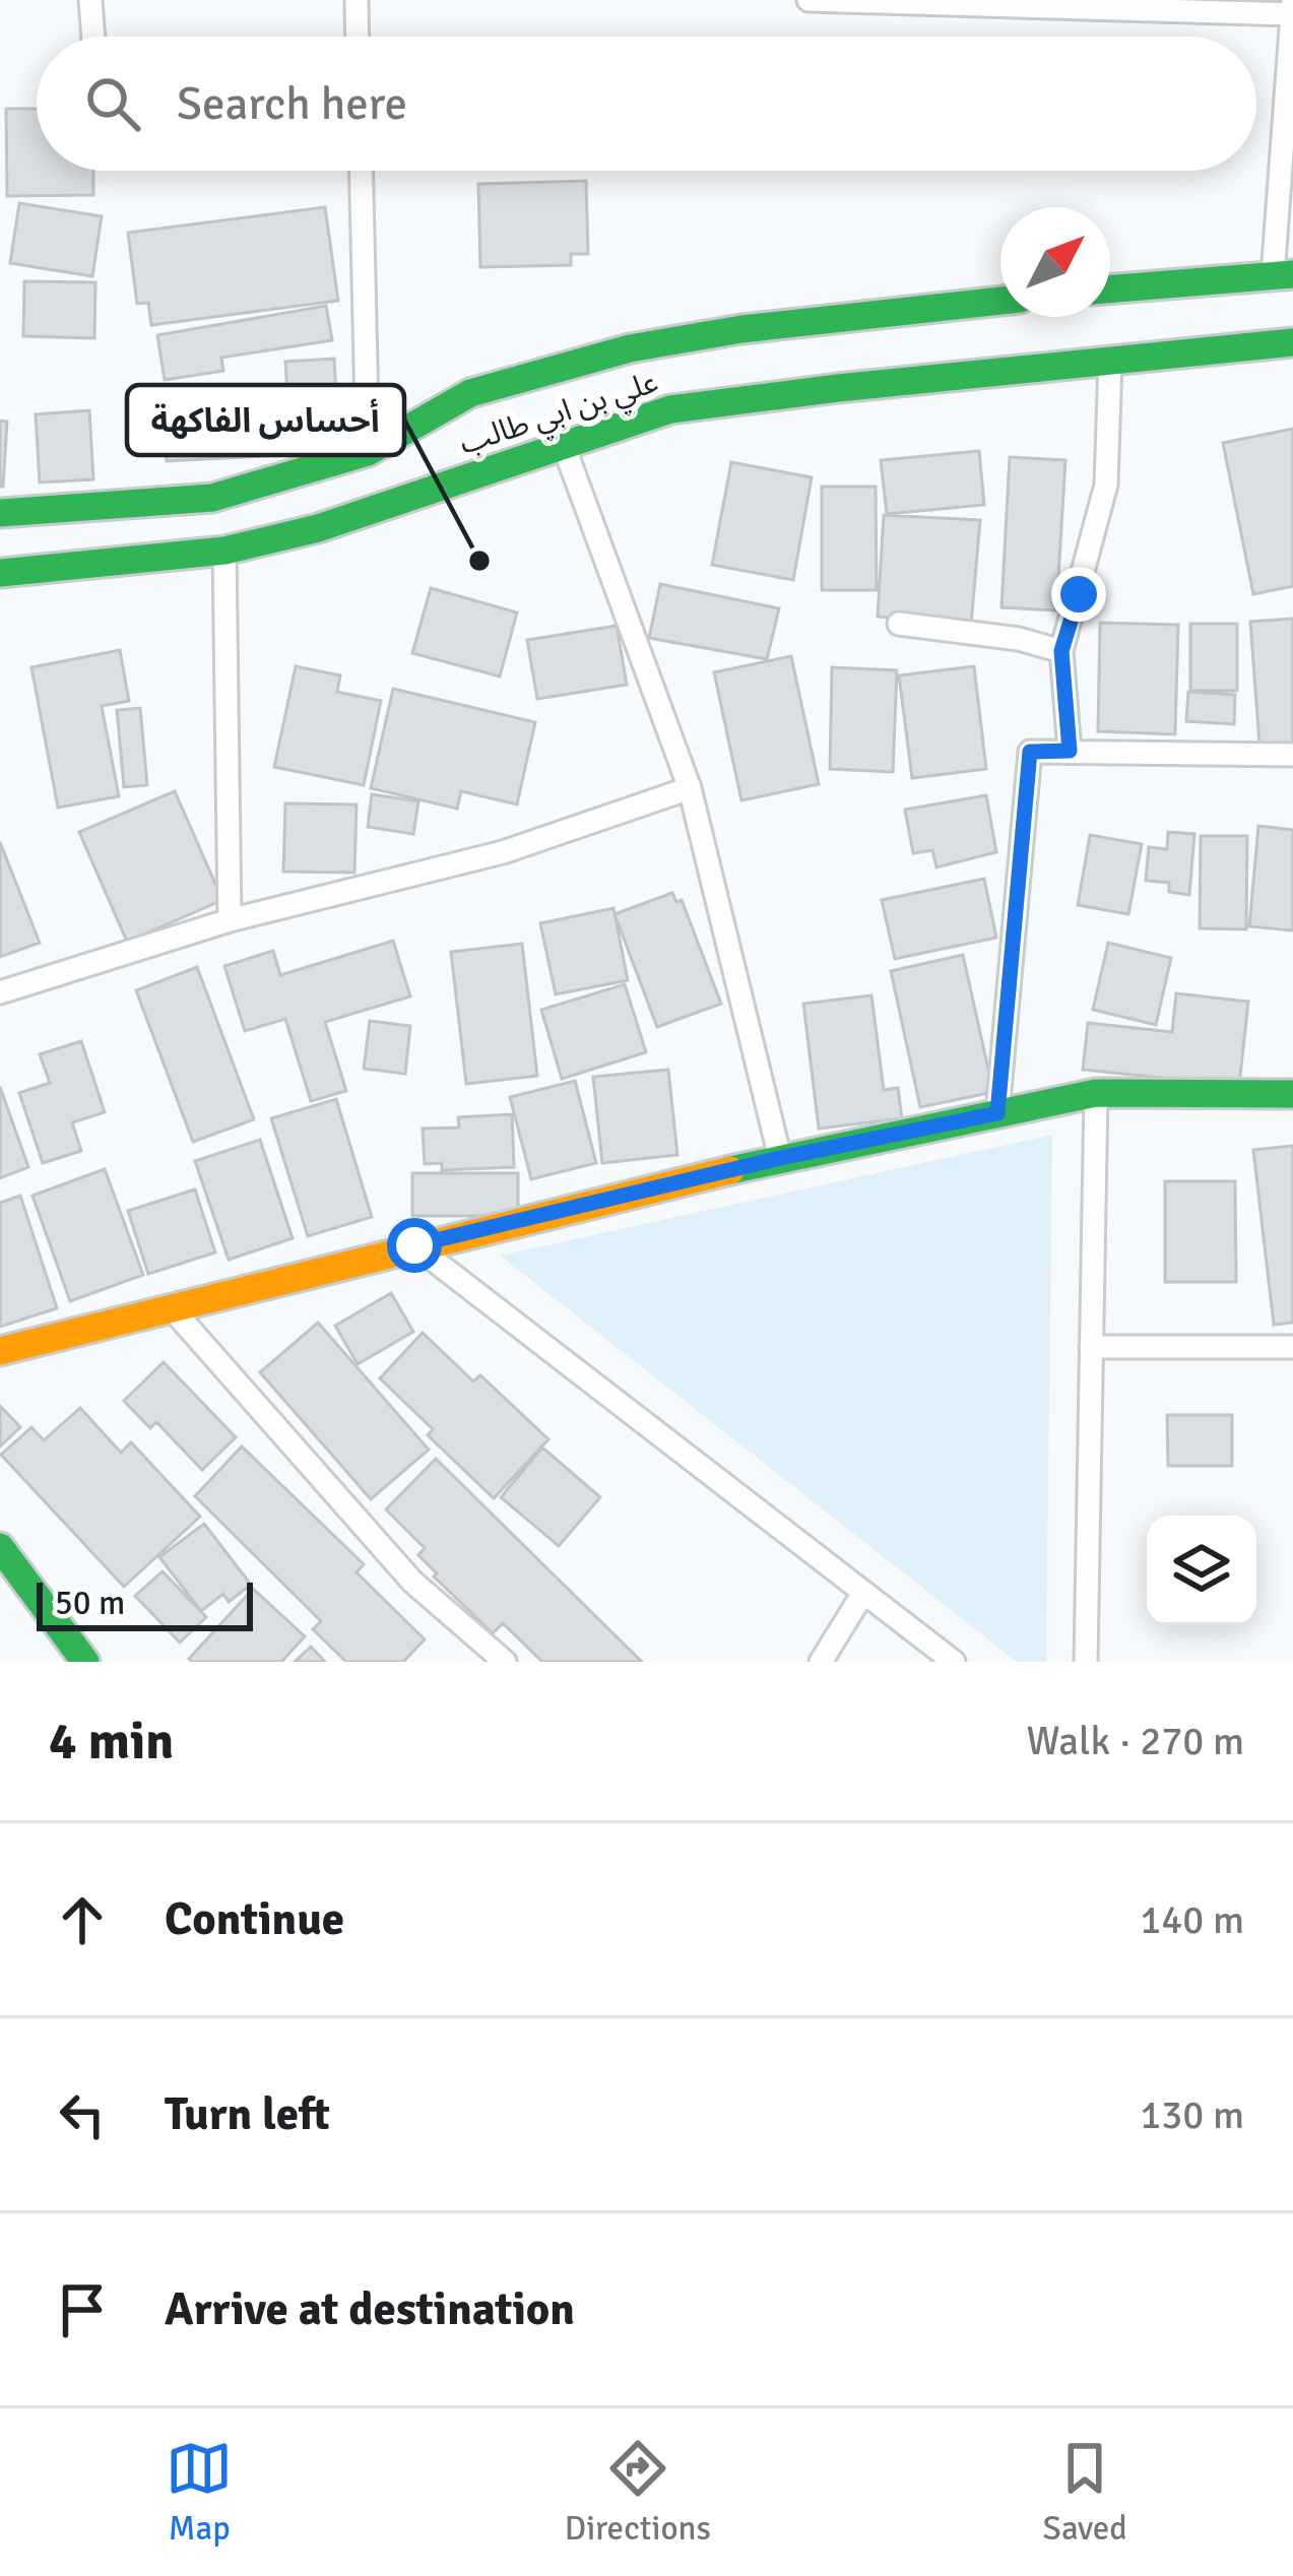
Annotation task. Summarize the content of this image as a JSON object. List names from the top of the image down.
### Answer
{
  "streets": {
    "main road": ["علي بن ابي طالب"]
  },
  "places": ["أحساس الفاكهة"],
  "scale_bar": "50 m",
  "north": "top right",
  "page": {
    "search": "Search here",
    "scale": "50 m",
    "heading": ["4 min", "Walk · 270 m"],
    "list": [
      ["Continue", "140 m"],
      ["Turn left", "130 m"],
      "Arrive at destination"
    ],
    "nav": ["Map", "Directions", "Saved"]
  }
}
